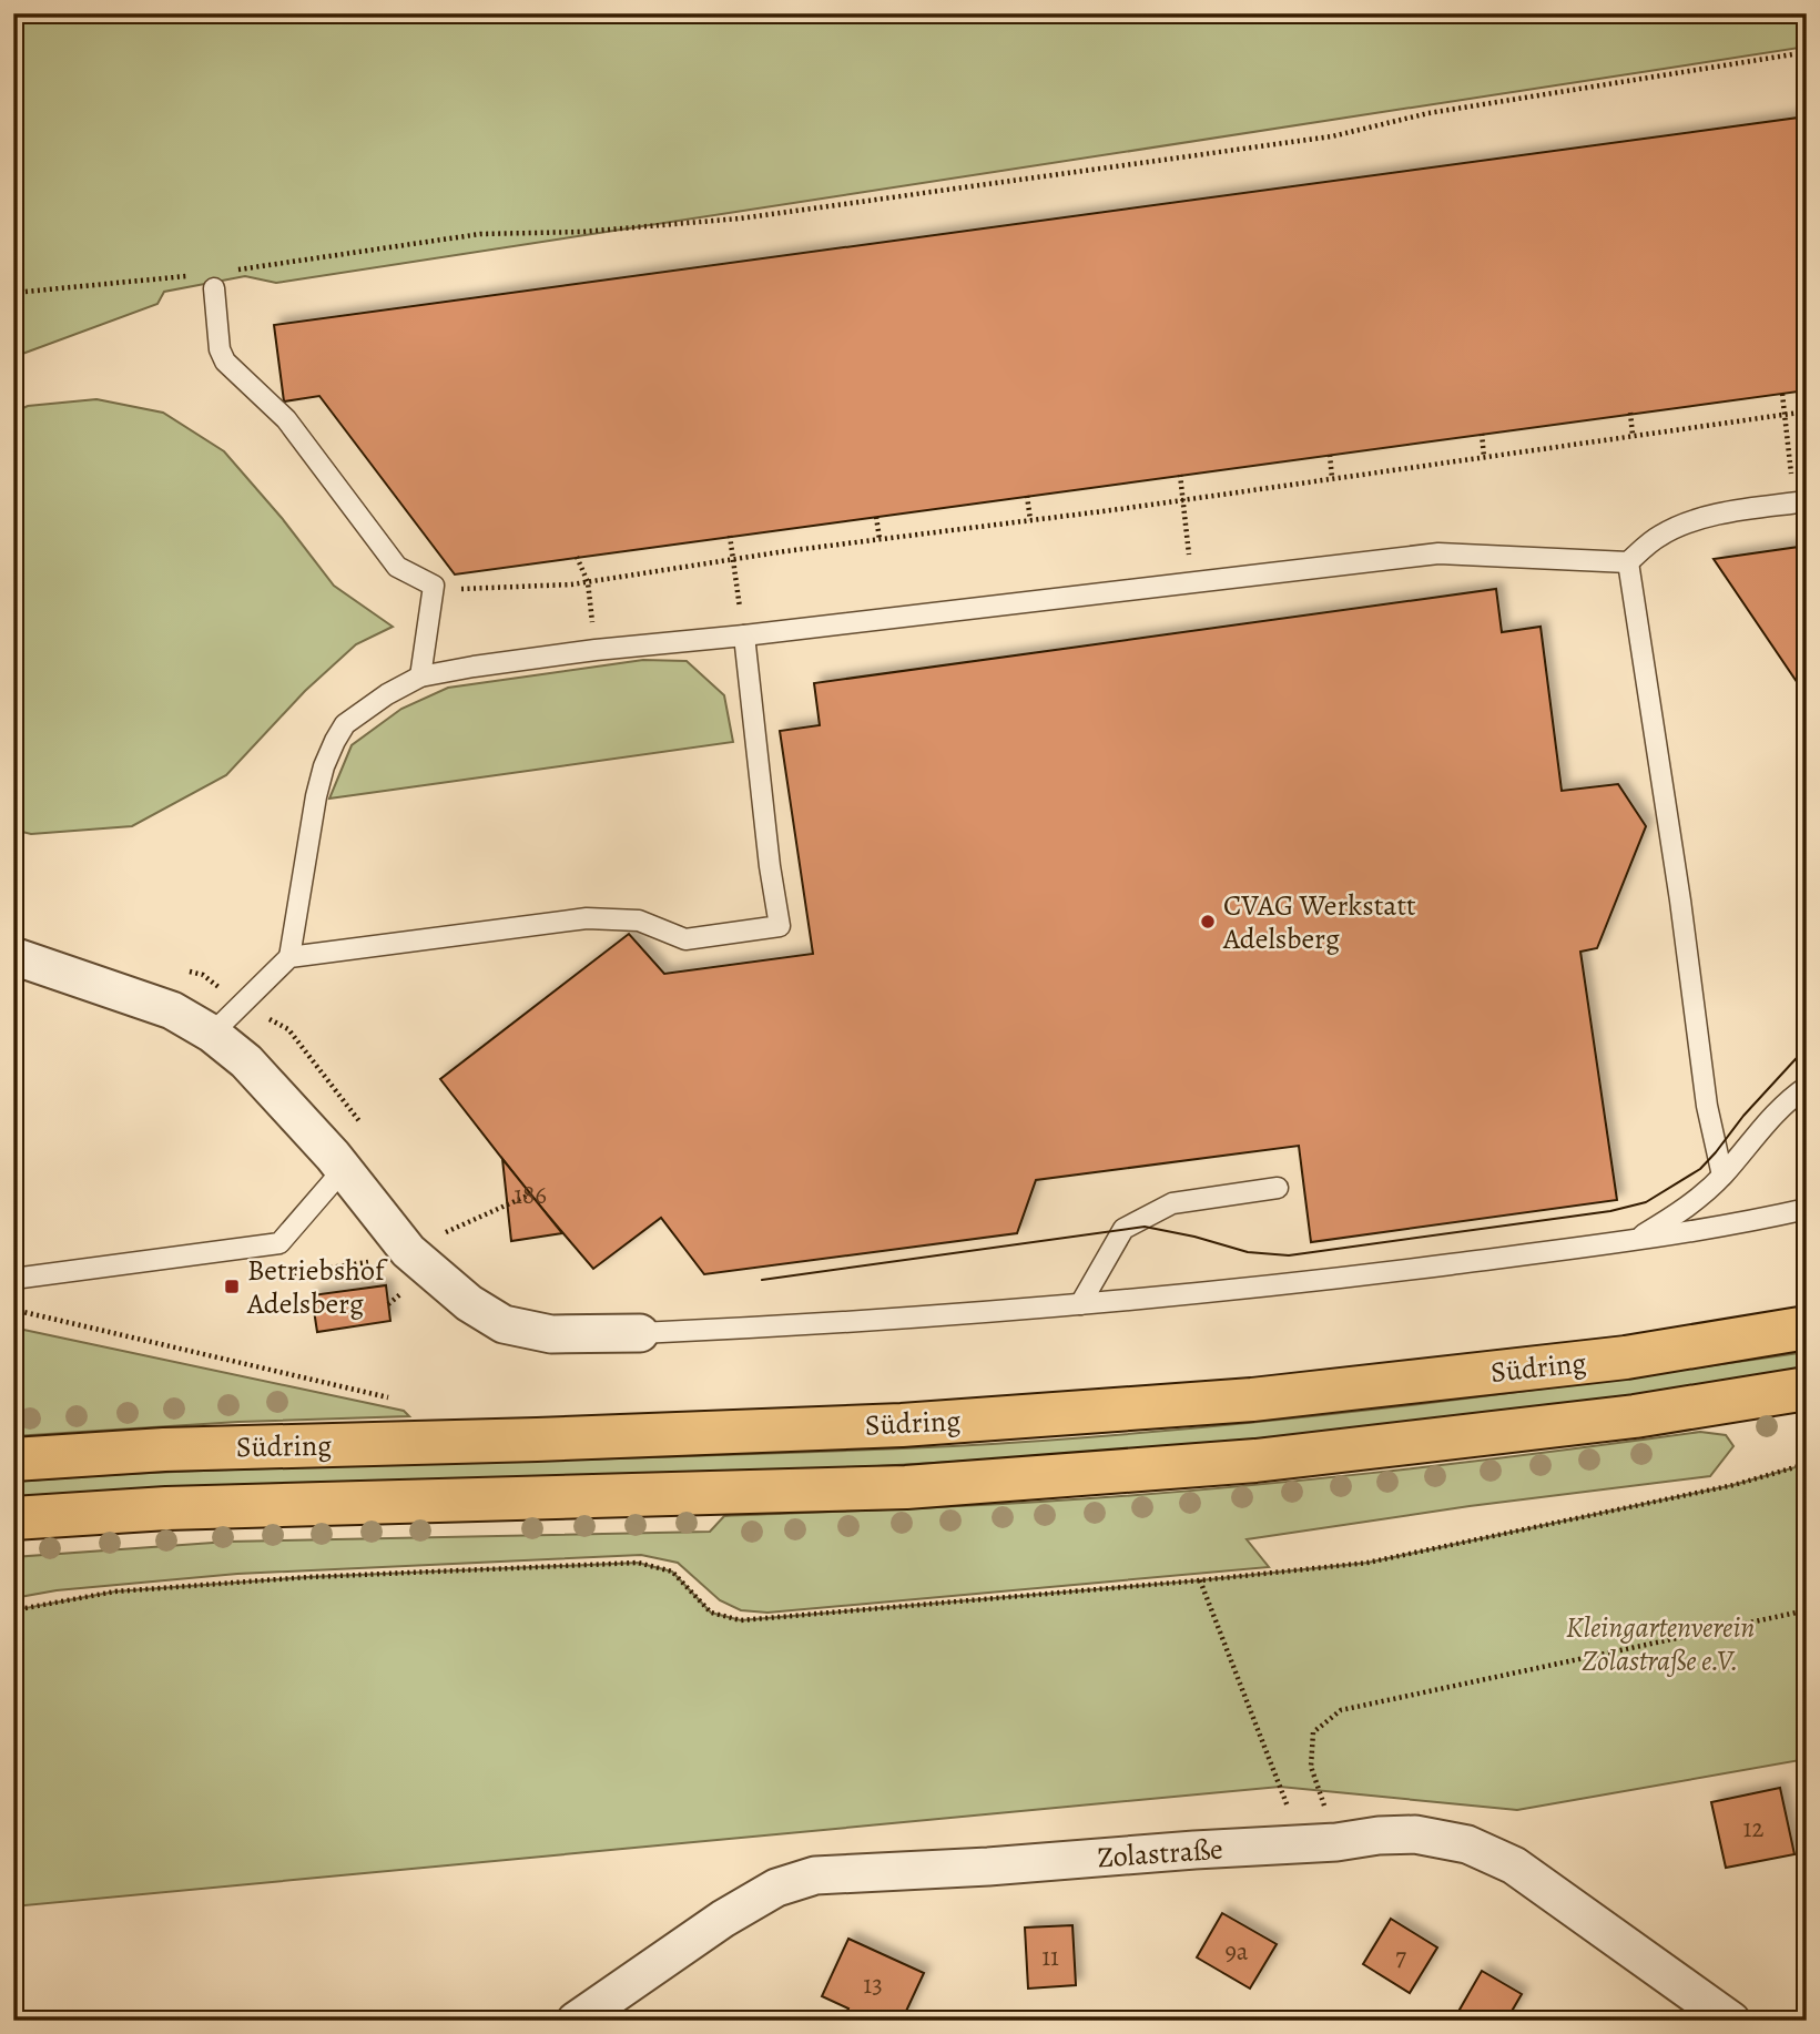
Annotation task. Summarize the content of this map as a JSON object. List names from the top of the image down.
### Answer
{
  "streets": {
    "main road": ["Südring"],
    "street": ["Zolastraße"]
  },
  "parks": ["Kleingartenverein Zolastraße e.V."],
  "places": {
    "other": ["CVAG Werkstatt Adelsberg"],
    "transit": ["Betriebshof Adelsberg"]
  },
  "house_numbers": [
    "186",
    "12",
    "9a",
    "11",
    "7",
    "13"
  ]
}
